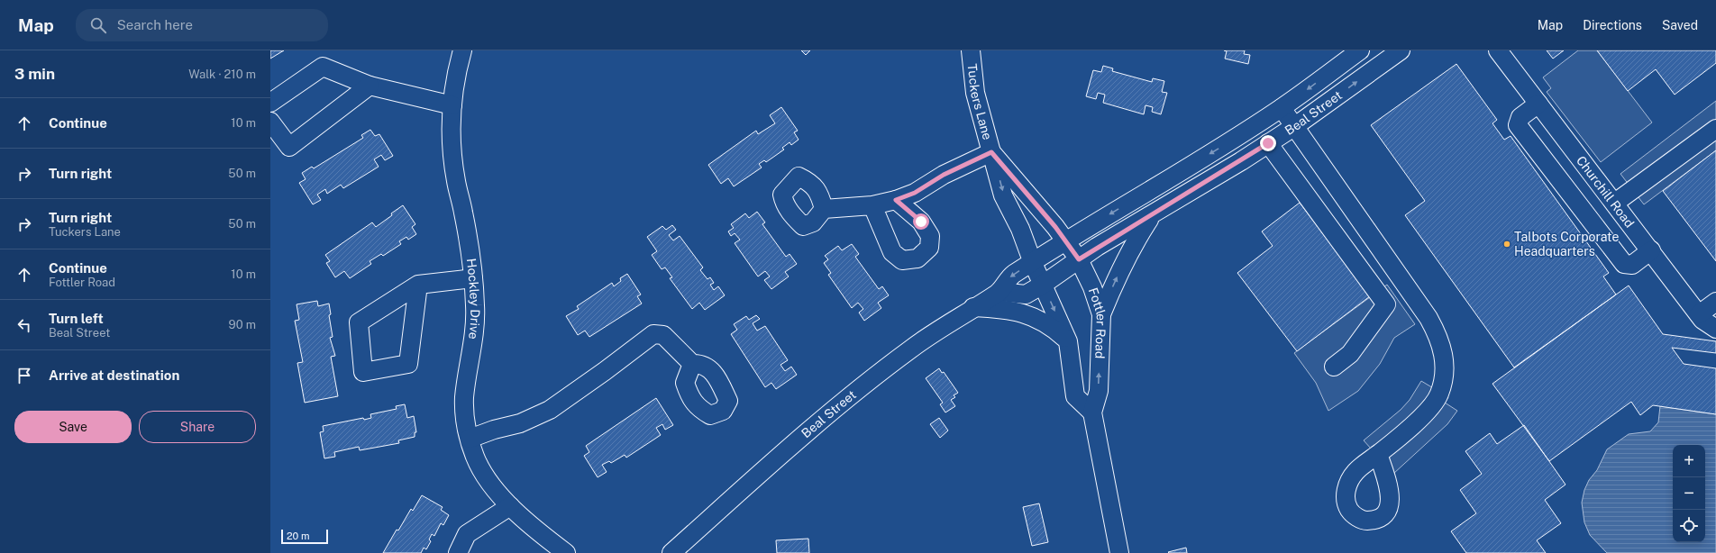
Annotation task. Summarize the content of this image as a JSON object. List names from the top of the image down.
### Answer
{
  "streets": {
    "street": [
      "Tuckers Lane",
      "Beal Street",
      "Churchill Road",
      "Hockley Drive",
      "Fottler Road"
    ]
  },
  "crossings": [
    ["Tuckers Lane", "Beal Street"],
    ["Tuckers Lane", "Fottler Road"],
    ["Beal Street", "Fottler Road"]
  ],
  "places": ["Talbots Corporate Headquarters"],
  "scale_bar": "20 m",
  "page": {
    "header": "Map",
    "search": "Search here",
    "nav": ["Map", "Directions", "Saved"],
    "heading": ["3 min", "Walk · 210 m"],
    "list": [
      ["Continue", "10 m"],
      ["Turn right", "50 m"],
      ["Turn right", "Tuckers Lane", "50 m"],
      ["Continue", "Fottler Road", "10 m"],
      ["Turn left", "Beal Street", "90 m"],
      "Arrive at destination"
    ],
    "buttons": ["Save", "Share"],
    "map_buttons": ["+", "−"],
    "scale": "20 m"
  }
}
